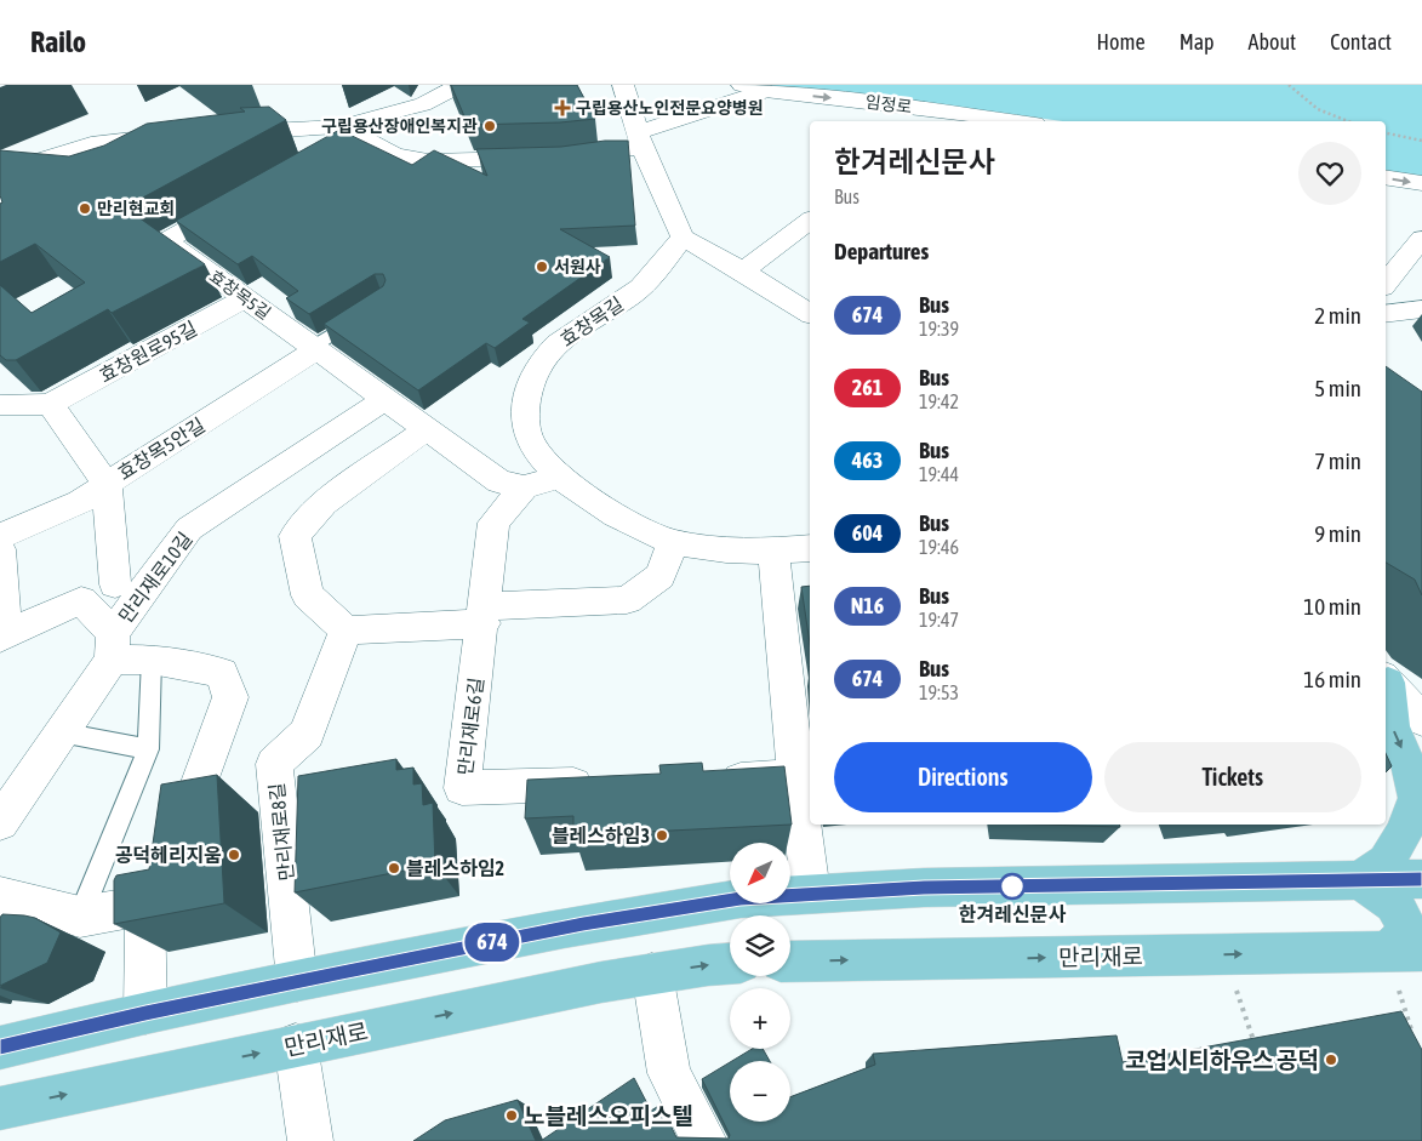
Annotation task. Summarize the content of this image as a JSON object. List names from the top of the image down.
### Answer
{
  "streets": {
    "main road": ["만리재로"],
    "street": [
      "임정로",
      "효창목5길",
      "효창목길",
      "효창원로95길",
      "효창목5안길",
      "만리재로10길",
      "만리재로6길",
      "만리재로8길"
    ]
  },
  "crossings": [
    ["효창목5길", "효창원로95길"],
    ["효창목5길", "효창목5안길"],
    ["효창목5길", "만리재로10길"],
    ["효창목5길", "만리재로6길"],
    ["효창목5안길", "만리재로10길"]
  ],
  "places": {
    "health": ["구립용산노인전문요양병원"],
    "other": [
      "구립용산장애인복지관",
      "만리현교회",
      "서원사",
      "블레스하임3",
      "공덕헤리지움",
      "블레스하임2",
      "한겨레신문사",
      "코업시티하우스 공덕",
      "노블레스오피스텔"
    ]
  },
  "lines": ["bus line 674"],
  "north": "bottom left",
  "page": {
    "header": "Railo",
    "nav": [
      "Home",
      "Map",
      "About",
      "Contact"
    ],
    "on_map": "674",
    "heading": [
      ["한겨레신문사", "Bus"],
      "Departures"
    ],
    "list": [
      {
        "mark": "674",
        "name": "Bus",
        "note": "19:39",
        "value": "2 min"
      },
      {
        "mark": "261",
        "name": "Bus",
        "note": "19:42",
        "value": "5 min"
      },
      {
        "mark": "463",
        "name": "Bus",
        "note": "19:44",
        "value": "7 min"
      },
      {
        "mark": "604",
        "name": "Bus",
        "note": "19:46",
        "value": "9 min"
      },
      {
        "mark": "N16",
        "name": "Bus",
        "note": "19:47",
        "value": "10 min"
      },
      {
        "mark": "674",
        "name": "Bus",
        "note": "19:53",
        "value": "16 min"
      }
    ],
    "buttons": ["Directions", "Tickets"],
    "map_buttons": ["+", "−"]
  }
}
